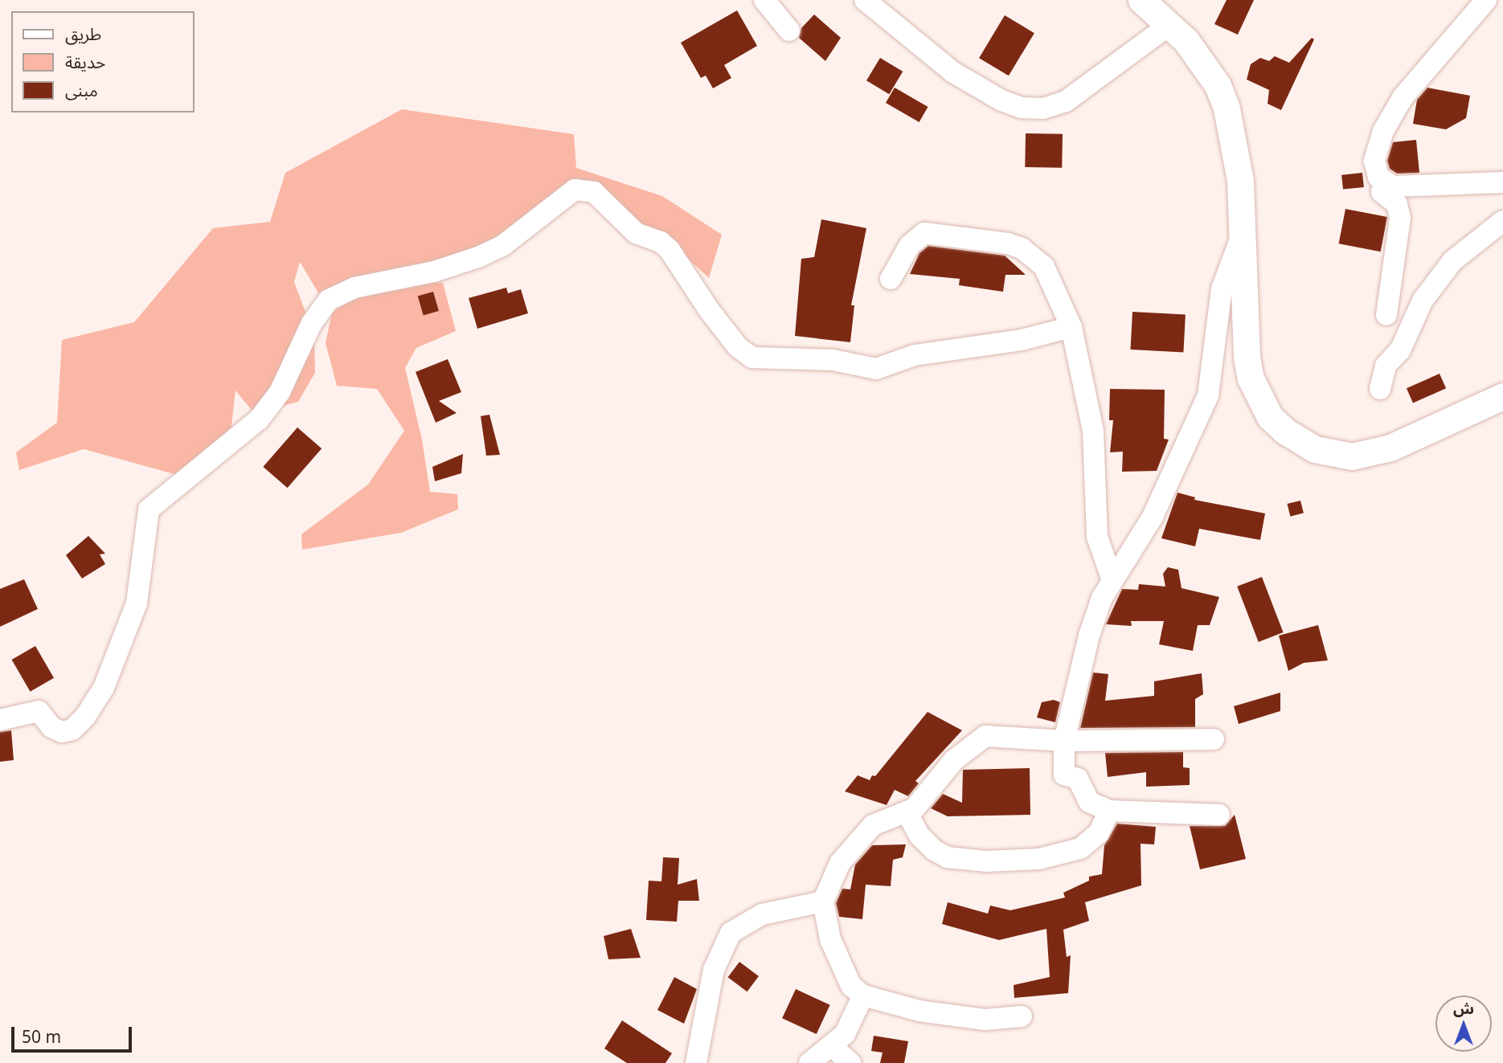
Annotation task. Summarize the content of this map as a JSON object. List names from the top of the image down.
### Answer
{
  "legend": ["طريق", "حديقة", "مبنى"],
  "scale_bar": "50 m",
  "north": "top"
}
